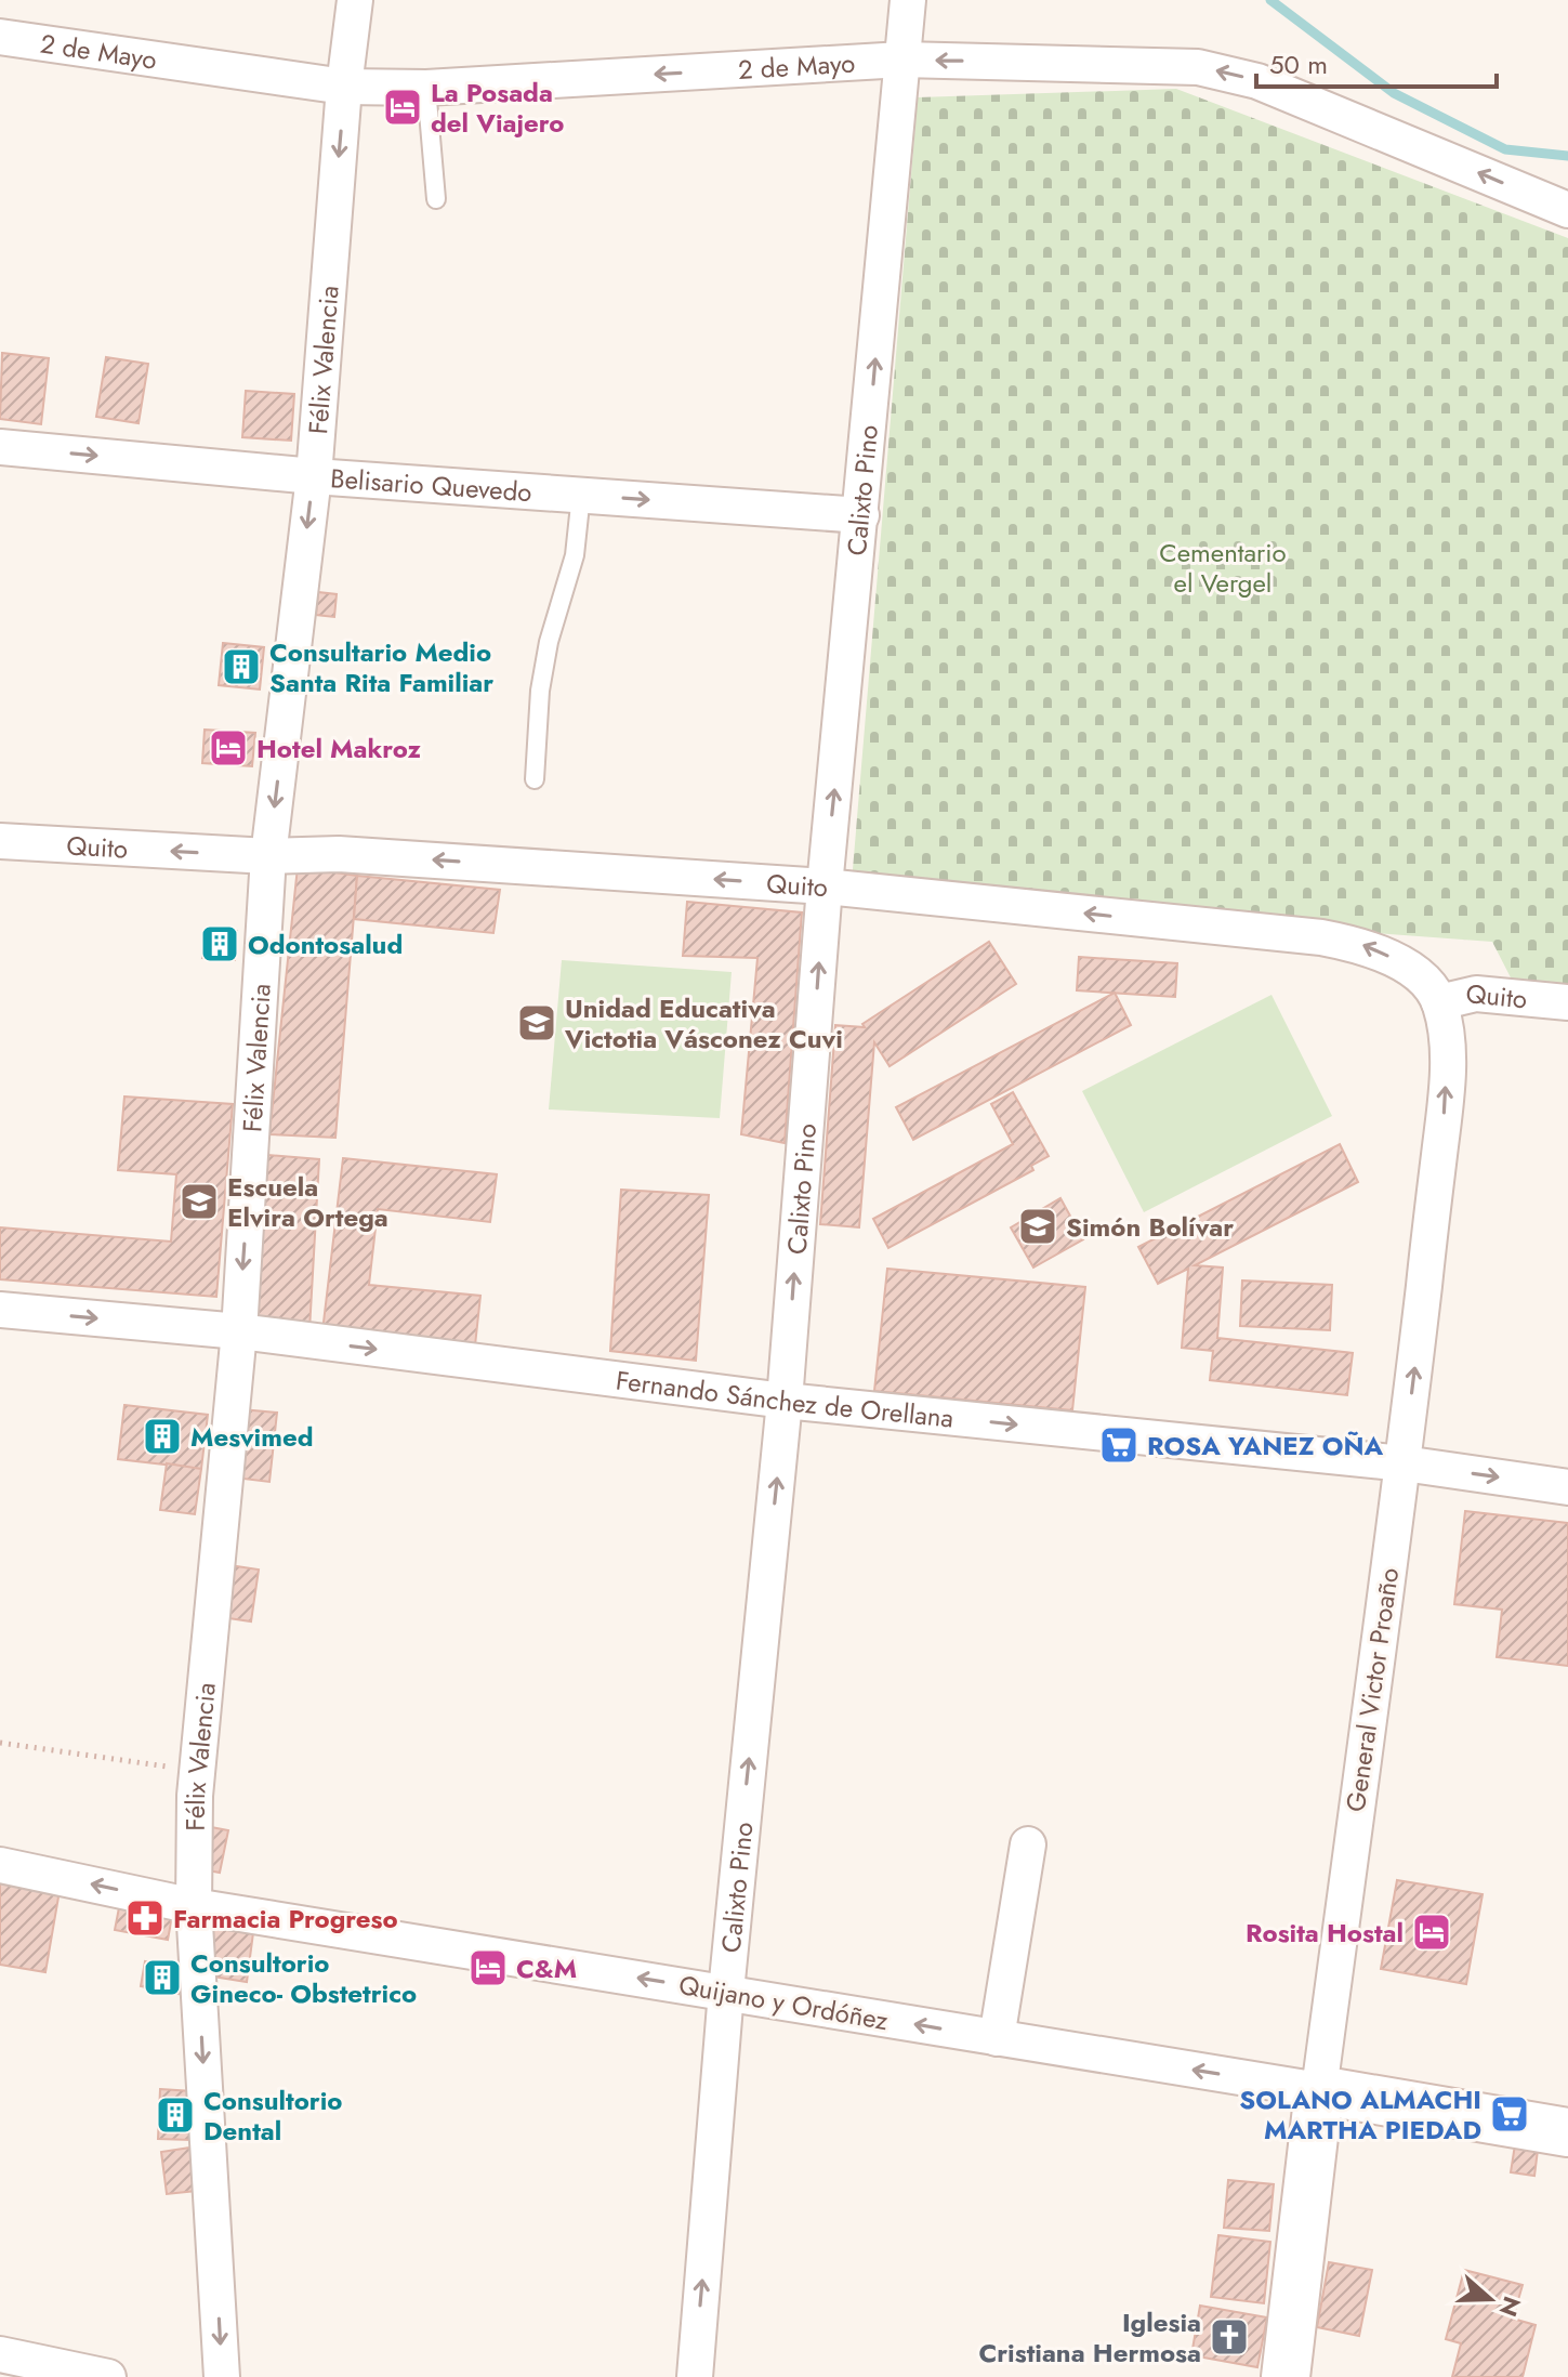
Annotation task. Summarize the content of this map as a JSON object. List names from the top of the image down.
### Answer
{
  "streets": {
    "street": [
      "2 de Mayo",
      "Félix Valencia",
      "Belisario Quevedo",
      "Calixto Pino",
      "Quito",
      "Fernando Sánchez de Orellana",
      "General Victor Proaño",
      "Quijano y Ordóñez"
    ]
  },
  "crossings": [
    ["2 de Mayo", "Félix Valencia"],
    ["2 de Mayo", "Calixto Pino"],
    ["Félix Valencia", "Belisario Quevedo"],
    ["Félix Valencia", "Quito"],
    ["Félix Valencia", "Fernando Sánchez de Orellana"],
    ["Félix Valencia", "Quijano y Ordóñez"],
    ["Belisario Quevedo", "Calixto Pino"],
    ["Calixto Pino", "Quito"],
    ["Calixto Pino", "Fernando Sánchez de Orellana"],
    ["Calixto Pino", "Quijano y Ordóñez"],
    ["Quito", "General Victor Proaño"],
    ["Fernando Sánchez de Orellana", "General Victor Proaño"],
    ["General Victor Proaño", "Quijano y Ordóñez"]
  ],
  "one_way": [
    "2 de Mayo",
    "Félix Valencia",
    "Belisario Quevedo",
    "Calixto Pino",
    "Quito",
    "Fernando Sánchez de Orellana",
    "Quijano y Ordóñez"
  ],
  "parks": ["Cementario el Vergel"],
  "places": {
    "hotel": [
      "La Posada del Viajero",
      "Hotel Makroz",
      "Rosita Hostal",
      "C&M"
    ],
    "building": [
      "Consultario Medio Santa Rita Familiar",
      "Odontosalud",
      "Mesvimed",
      "Consultorio Gineco- Obstetrico",
      "Consultorio Dental"
    ],
    "school or university": ["Unidad Educativa Victotia Vásconez Cuvi", "Escuela Elvira Ortega", "Simón Bolívar"],
    "supermarket": ["ROSA YANEZ OÑA", "SOLANO ALMACHI MARTHA PIEDAD"],
    "pharmacy": ["Farmacia Progreso"],
    "church": ["Iglesia Cristiana Hermosa"]
  },
  "scale_bar": "50 m",
  "north": "right"
}
